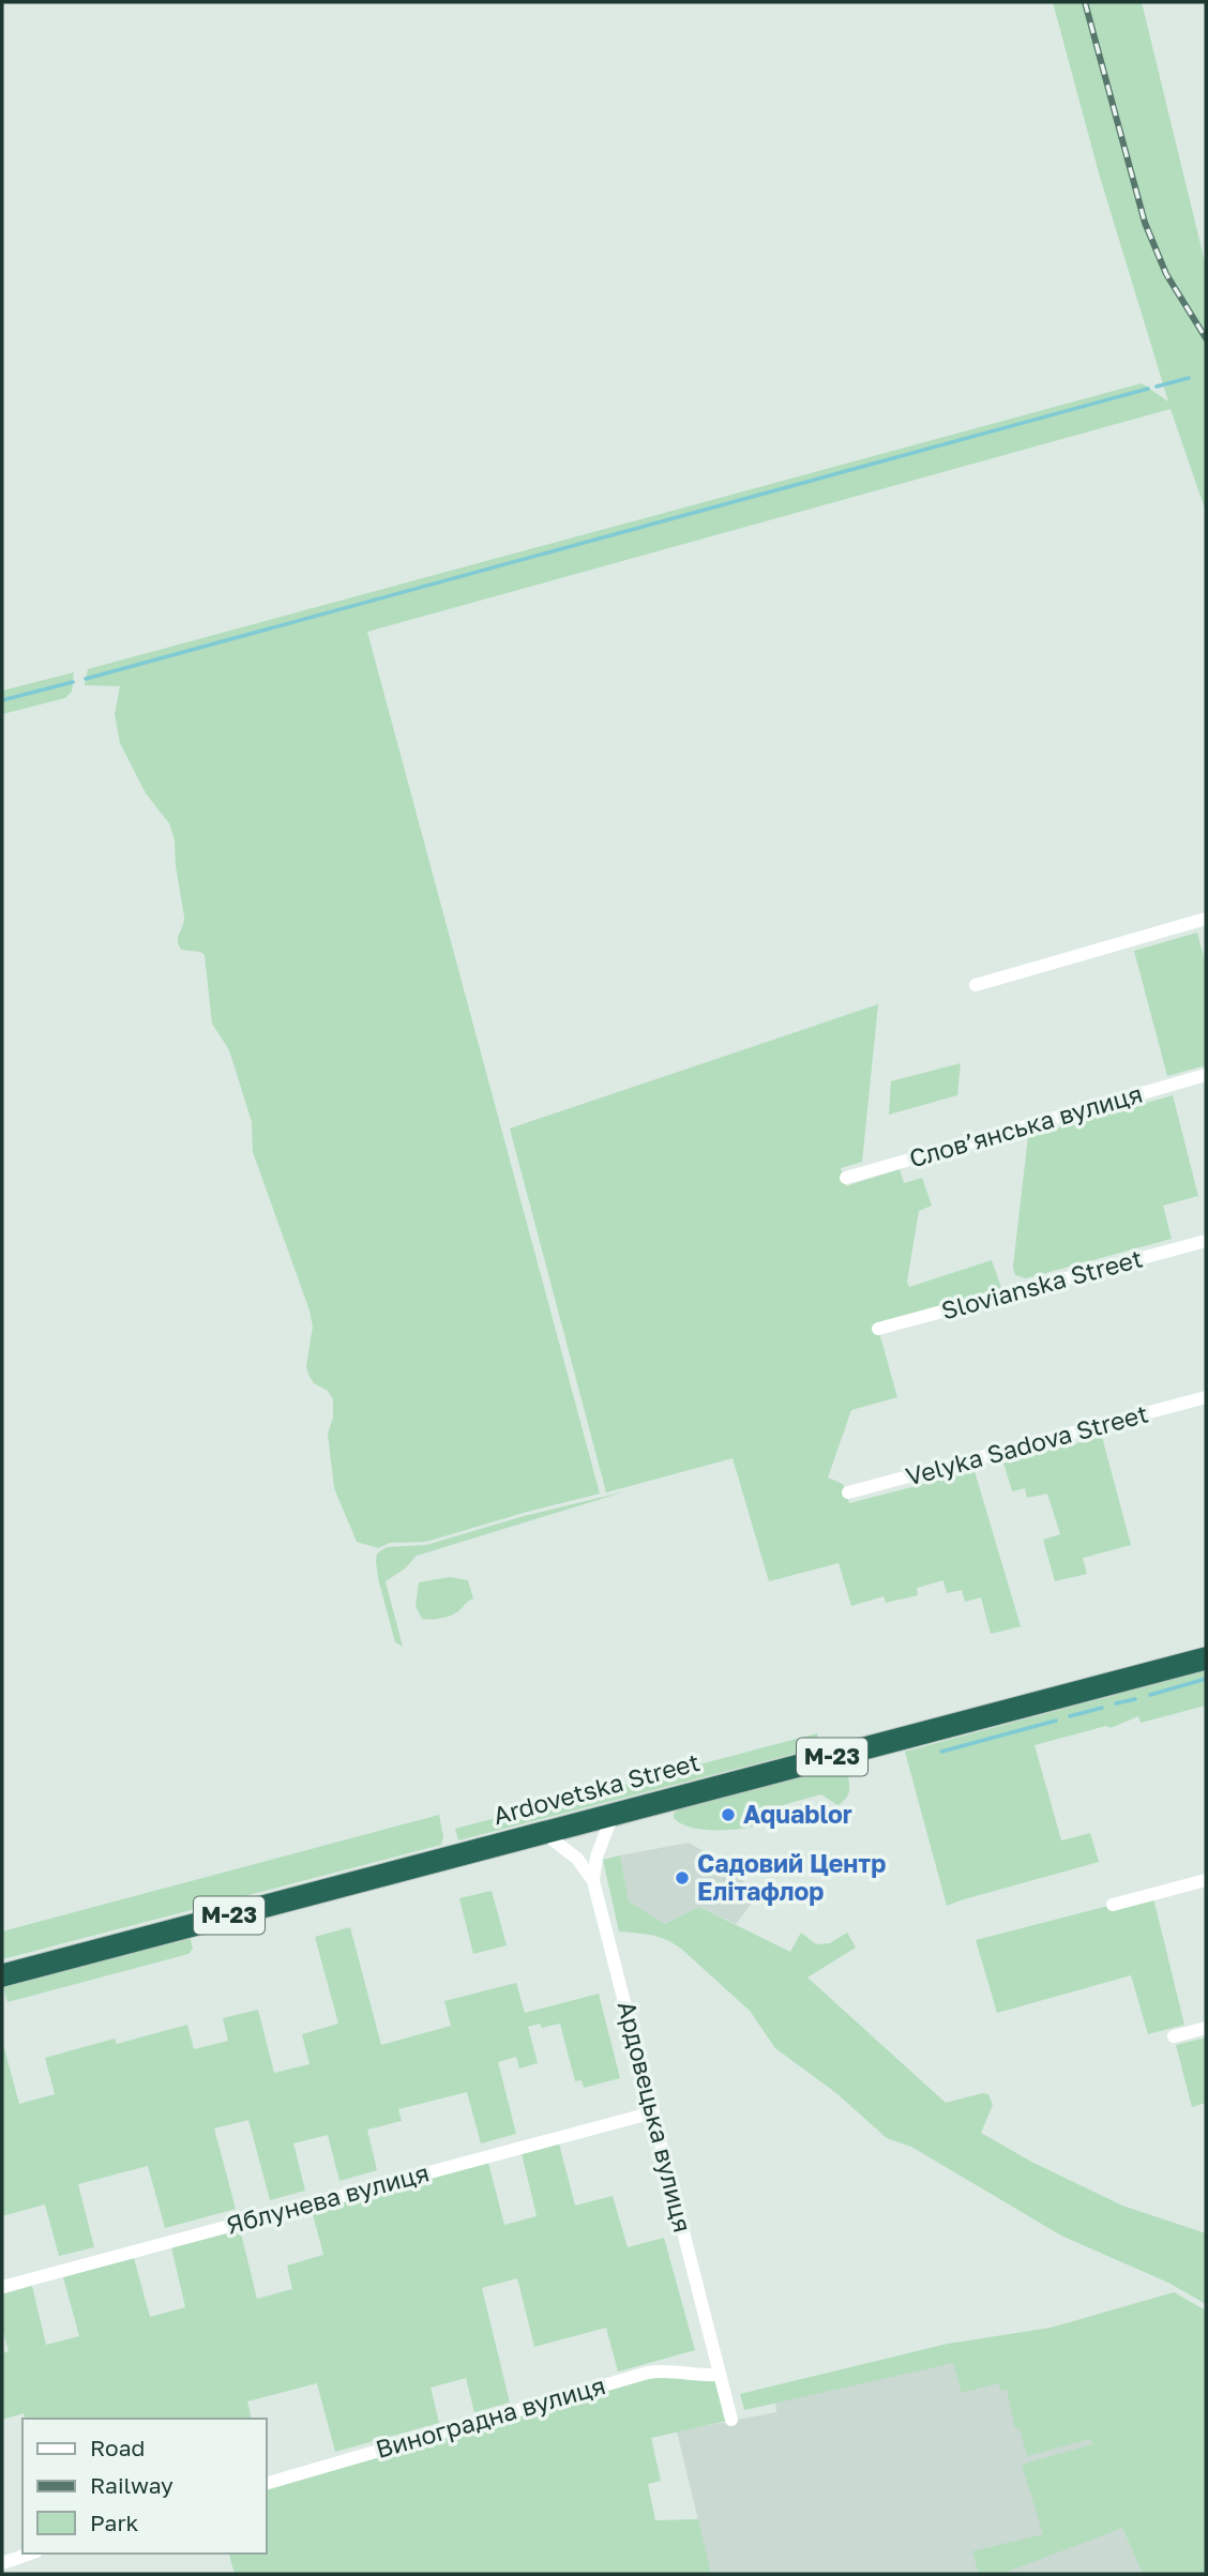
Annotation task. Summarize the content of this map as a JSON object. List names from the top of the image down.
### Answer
{
  "streets": {
    "highway": ["М-23", "Ardovetska Street"],
    "street": [
      "Словʼянська вулиця",
      "Slovianska Street",
      "Velyka Sadova Street",
      "Ардовецька вулиця",
      "Яблунева вулиця",
      "Виноградна вулиця"
    ]
  },
  "crossings": [
    ["Ardovetska Street", "Ардовецька вулиця"],
    ["Ардовецька вулиця", "Яблунева вулиця"],
    ["Ардовецька вулиця", "Виноградна вулиця"]
  ],
  "places": ["Aquablor", "Садовий Центр Елітафлор"],
  "legend": ["Road", "Railway", "Park"]
}
